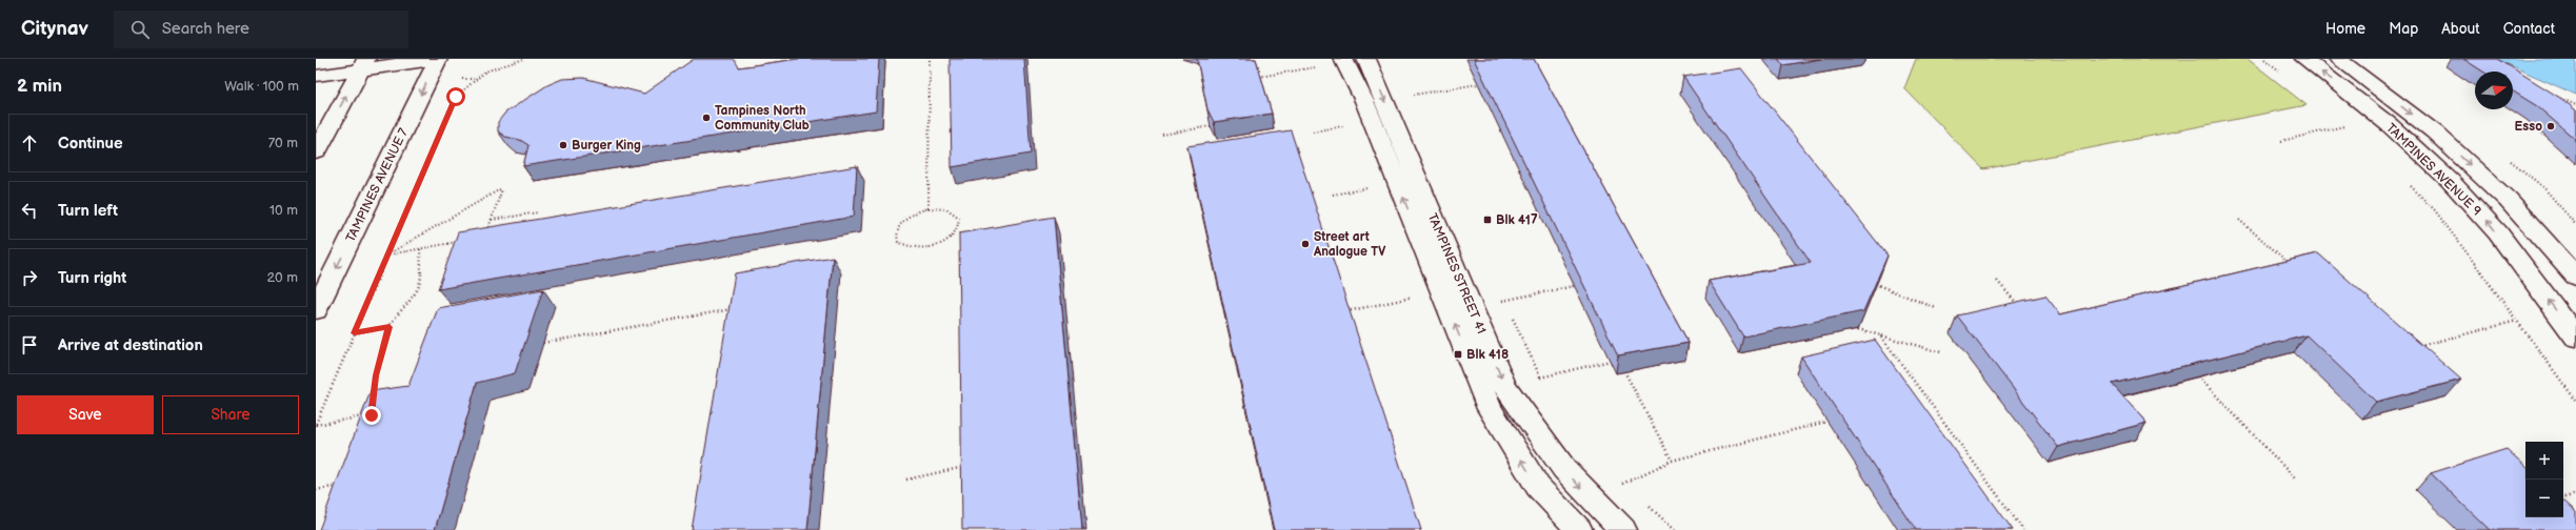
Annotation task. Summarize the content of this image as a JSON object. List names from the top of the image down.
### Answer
{
  "streets": {
    "main road": ["TAMPINES AVENUE 9", "TAMPINES AVENUE 7", "TAMPINES STREET 41"]
  },
  "places": {
    "other": [
      "Tampines North Community Club",
      "Esso",
      "Burger King",
      "Street art Analogue TV"
    ],
    "transit": ["Blk 417", "Blk 418"]
  },
  "north": "right",
  "page": {
    "header": "Citynav",
    "search": "Search here",
    "nav": [
      "Home",
      "Map",
      "About",
      "Contact"
    ],
    "heading": ["2 min", "Walk · 100 m"],
    "list": [
      ["Continue", "70 m"],
      ["Turn left", "10 m"],
      ["Turn right", "20 m"],
      "Arrive at destination"
    ],
    "buttons": ["Save", "Share"],
    "map_buttons": ["+", "−"]
  }
}
